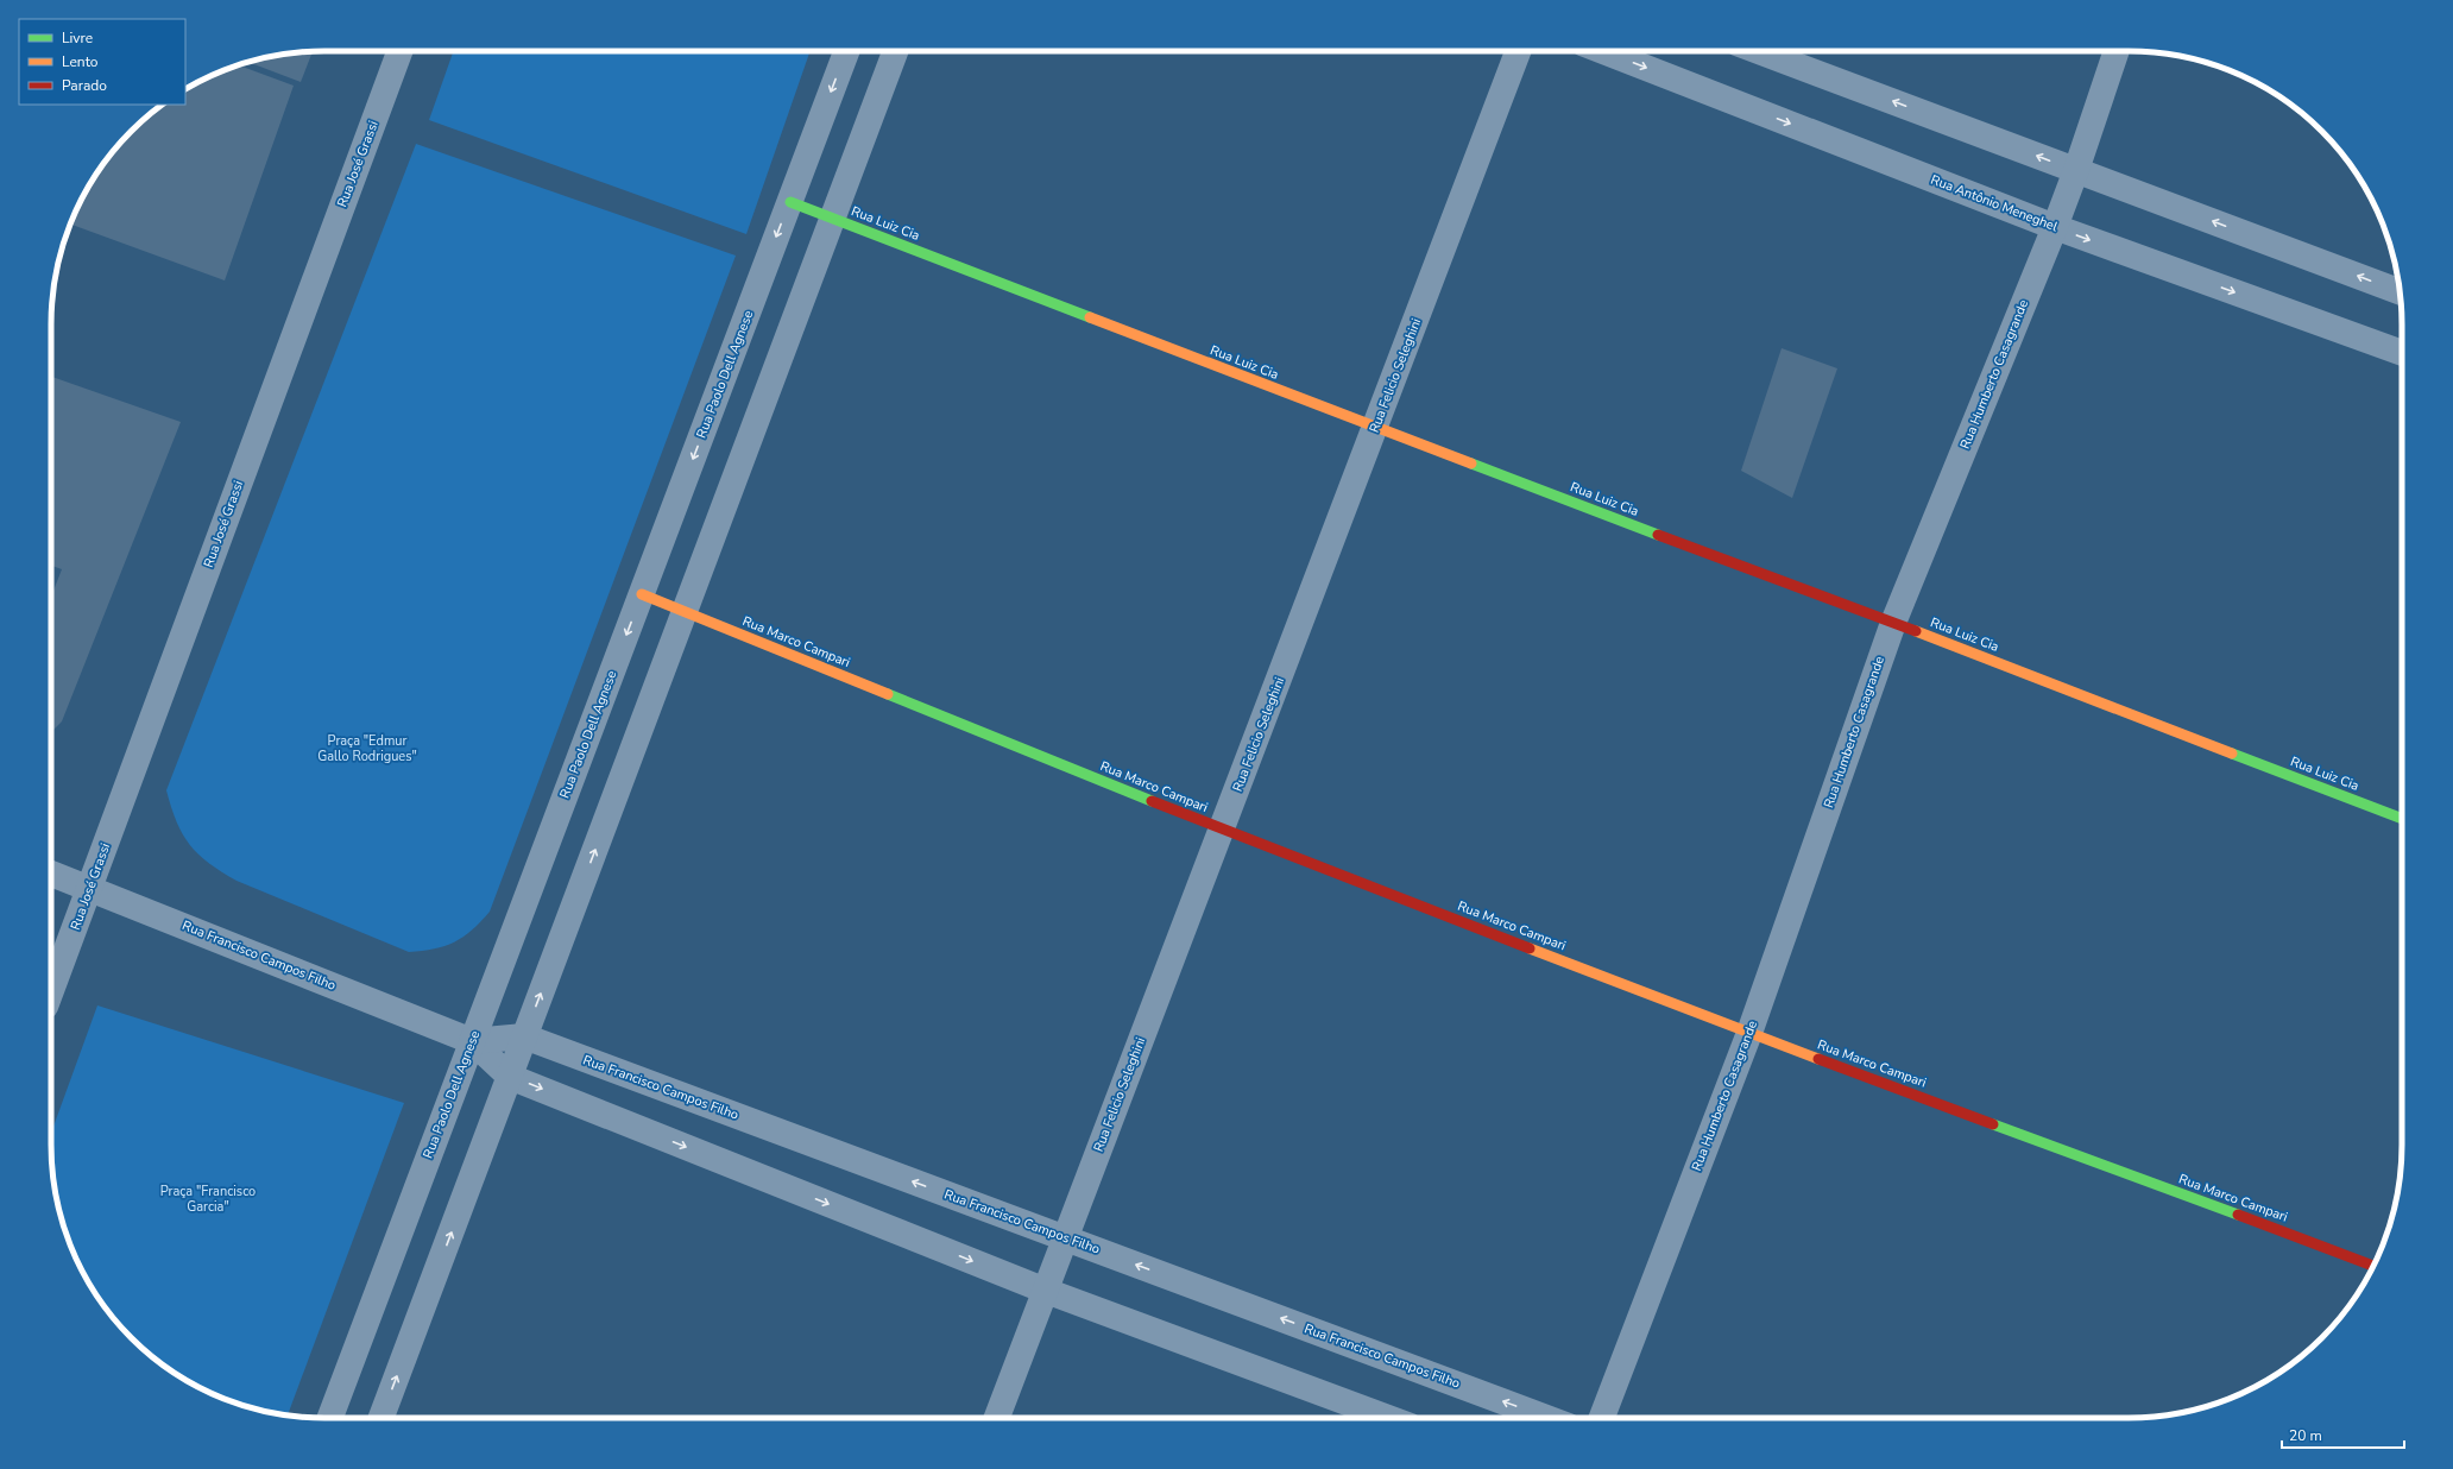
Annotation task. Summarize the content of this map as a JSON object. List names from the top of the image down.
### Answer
{
  "streets": {
    "street": [
      "Rua José Grassi",
      "Rua Antônio Meneghel",
      "Rua Luiz Cia",
      "Rua Paolo Dell Agnese",
      "Rua Humberto Casagrande",
      "Rua Felicio Seleghini",
      "Rua Marco Campari",
      "Rua Francisco Campos Filho"
    ]
  },
  "crossings": [
    ["Rua José Grassi", "Rua Francisco Campos Filho"],
    ["Rua Antônio Meneghel", "Rua Humberto Casagrande"],
    ["Rua Luiz Cia", "Rua Paolo Dell Agnese"],
    ["Rua Luiz Cia", "Rua Humberto Casagrande"],
    ["Rua Luiz Cia", "Rua Felicio Seleghini"],
    ["Rua Paolo Dell Agnese", "Rua Marco Campari"],
    ["Rua Paolo Dell Agnese", "Rua Francisco Campos Filho"],
    ["Rua Humberto Casagrande", "Rua Marco Campari"],
    ["Rua Felicio Seleghini", "Rua Marco Campari"],
    ["Rua Felicio Seleghini", "Rua Francisco Campos Filho"]
  ],
  "parks": ["Praça \"Edmur Gallo Rodrigues\"", "Praça \"Francisco Garcia\""],
  "legend": ["Livre", "Lento", "Parado"],
  "scale_bar": "20 m"
}
